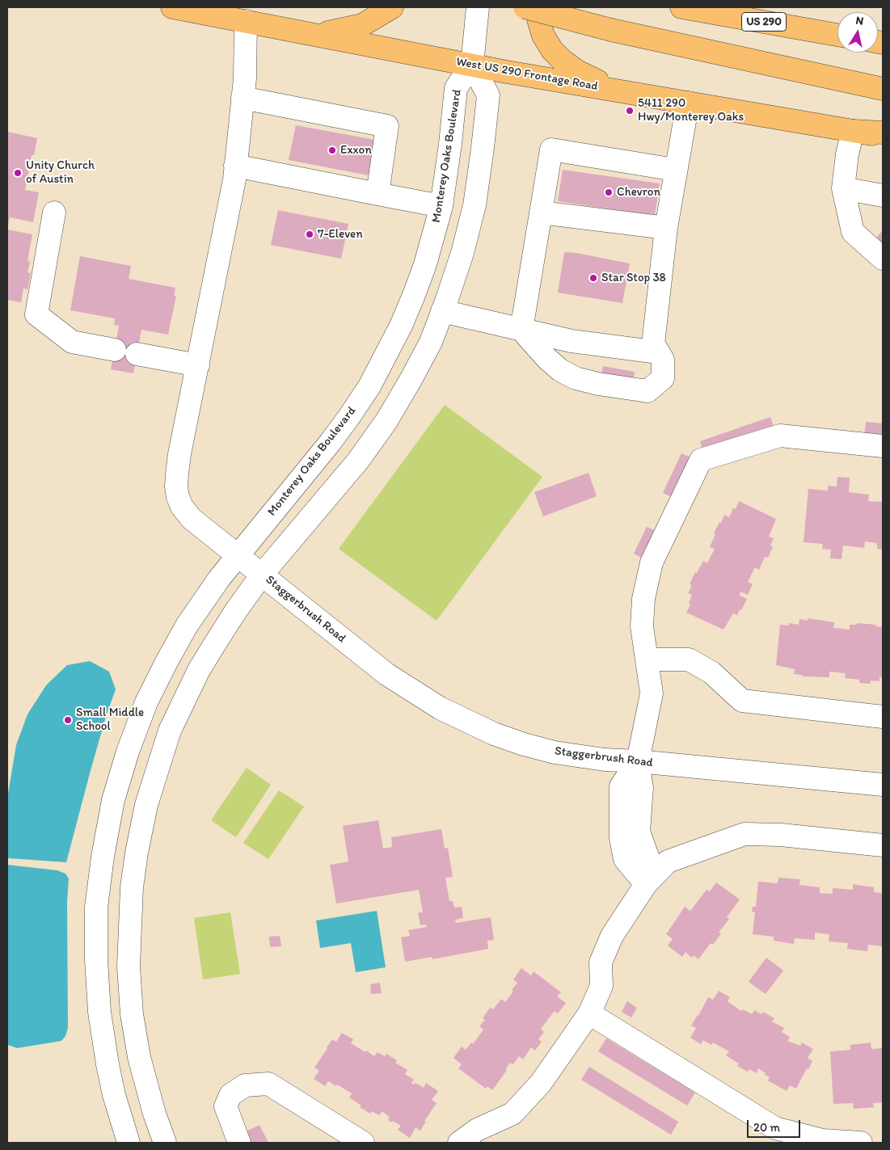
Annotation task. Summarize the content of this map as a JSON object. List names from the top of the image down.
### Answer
{
  "streets": {
    "main road": ["US 290", "West US 290 Frontage Road"],
    "street": ["Monterey Oaks Boulevard", "Staggerbrush Road"]
  },
  "crossings": [
    ["West US 290 Frontage Road", "Monterey Oaks Boulevard"],
    ["West US 290 Frontage Road", "Staggerbrush Road"],
    ["Monterey Oaks Boulevard", "Staggerbrush Road"]
  ],
  "places": [
    "5411 290 Hwy/Monterey Oaks",
    "Exxon",
    "Unity Church of Austin",
    "Chevron",
    "7-Eleven",
    "Star Stop 38",
    "Small Middle School"
  ],
  "scale_bar": "20 m",
  "north": "top"
}
